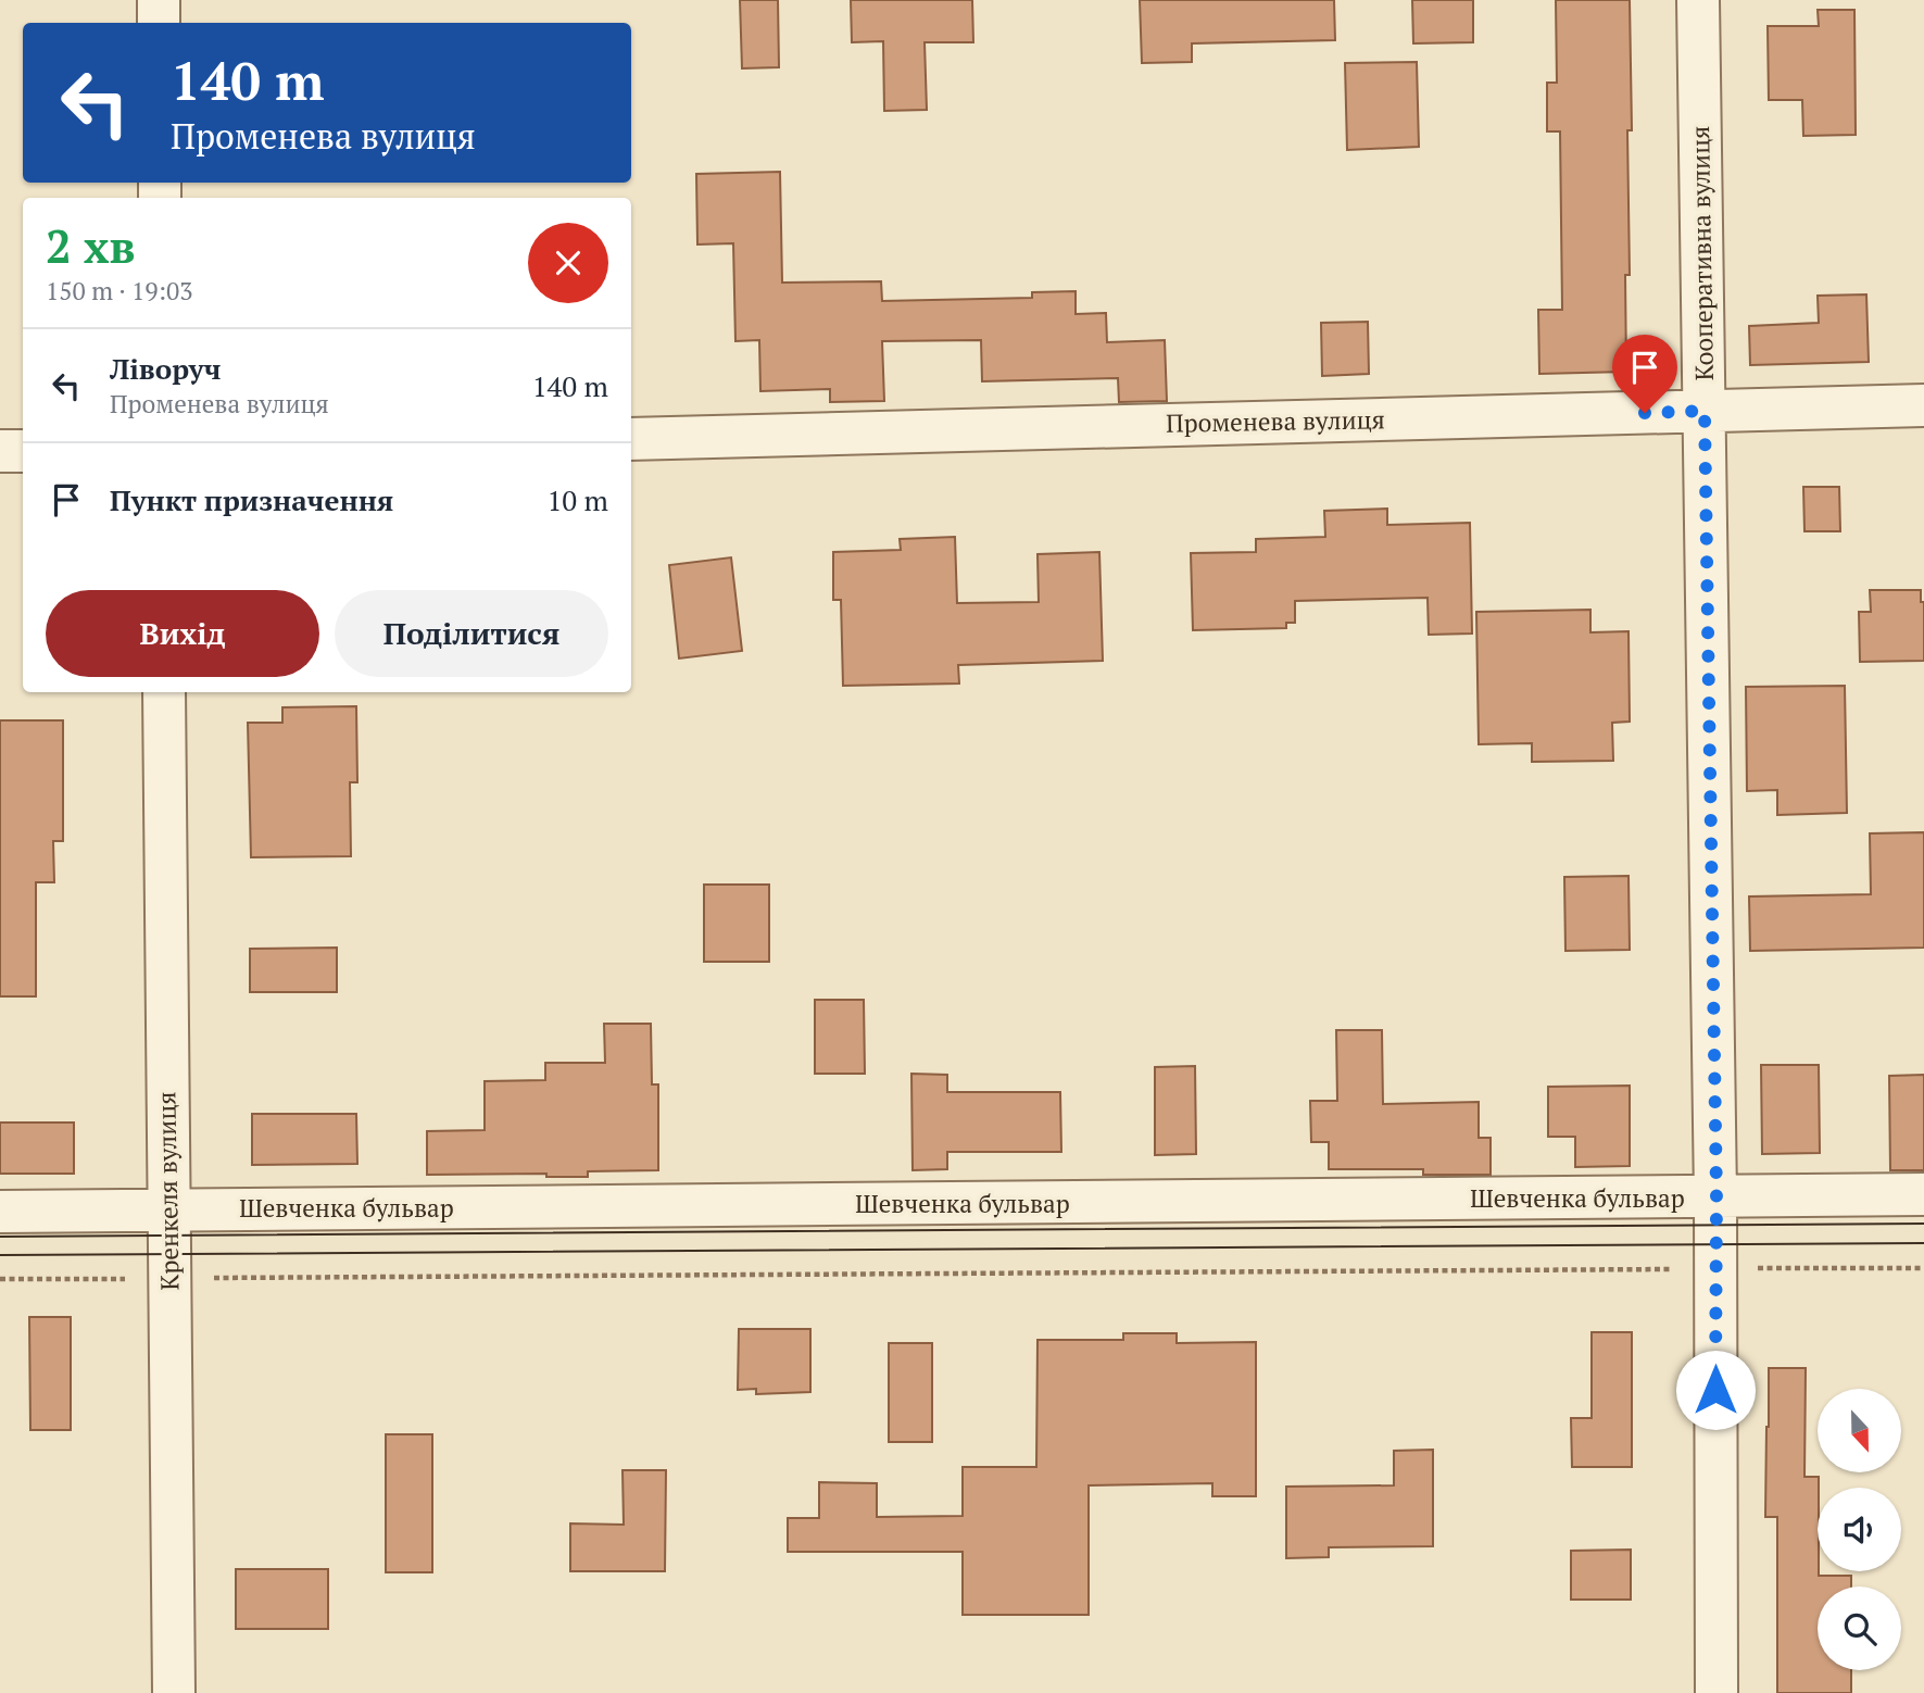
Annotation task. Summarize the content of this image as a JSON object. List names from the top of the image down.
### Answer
{
  "streets": {
    "street": [
      "Кооперативна вулиця",
      "Променева вулиця",
      "Кренкеля вулиця",
      "Шевченка бульвар"
    ]
  },
  "crossings": [
    ["Кооперативна вулиця", "Променева вулиця"],
    ["Кооперативна вулиця", "Шевченка бульвар"],
    ["Кренкеля вулиця", "Шевченка бульвар"]
  ],
  "north": "bottom",
  "page": {
    "turn": ["140 m", "Променева вулиця"],
    "heading": ["2 хв", "150 m · 19:03"],
    "list": [
      {
        "name": "Ліворуч",
        "note": "Променева вулиця",
        "value": "140 m"
      },
      {
        "name": "Пункт призначення",
        "value": "10 m"
      }
    ],
    "buttons": ["Вихід", "Поділитися"]
  }
}
